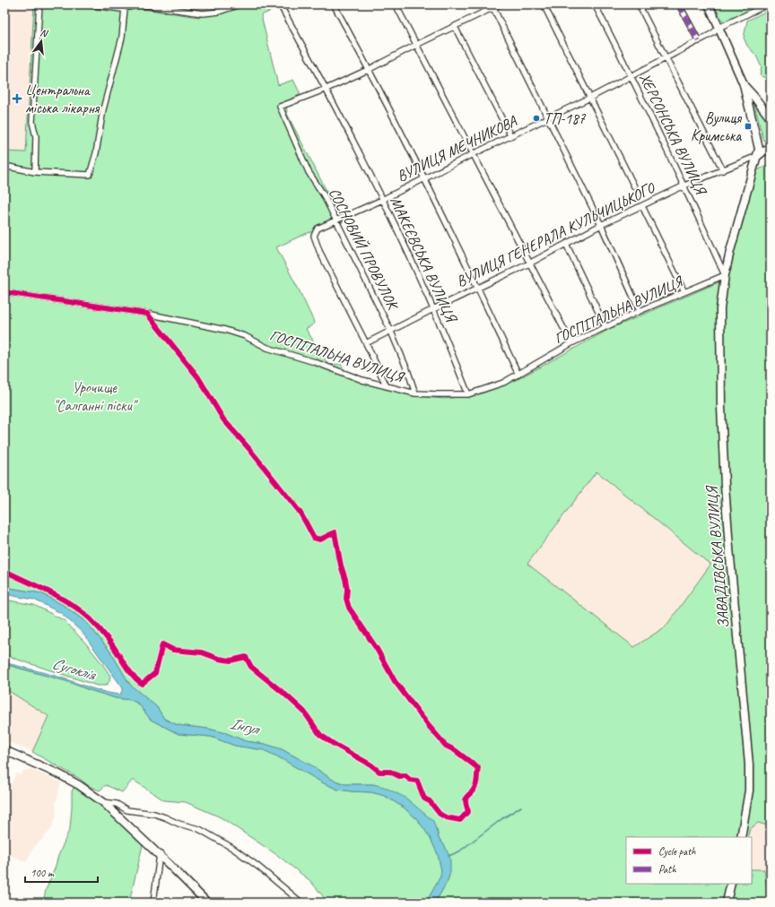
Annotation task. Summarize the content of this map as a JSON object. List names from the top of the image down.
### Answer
{
  "streets": {
    "street": [
      "ХЕРСОНСЬКА ВУЛИЦЯ",
      "ВУЛИЦЯ МЕЧНИКОВА",
      "ВУЛИЦЯ ГЕНЕРАЛА КУЛЬЧИЦЬКОГО",
      "СОСНОВИЙ ПРОВУЛОК",
      "МАКЕЄВСЬКА ВУЛИЦЯ",
      "ГОСПІТАЛЬНА ВУЛИЦЯ",
      "ЗАВАДІВСЬКА ВУЛИЦЯ"
    ]
  },
  "crossings": [
    ["ХЕРСОНСЬКА ВУЛИЦЯ", "ВУЛИЦЯ МЕЧНИКОВА"],
    ["ХЕРСОНСЬКА ВУЛИЦЯ", "ВУЛИЦЯ ГЕНЕРАЛА КУЛЬЧИЦЬКОГО"],
    ["ХЕРСОНСЬКА ВУЛИЦЯ", "ГОСПІТАЛЬНА ВУЛИЦЯ"],
    ["ХЕРСОНСЬКА ВУЛИЦЯ", "ЗАВАДІВСЬКА ВУЛИЦЯ"],
    ["ВУЛИЦЯ МЕЧНИКОВА", "ВУЛИЦЯ ГЕНЕРАЛА КУЛЬЧИЦЬКОГО"],
    ["ВУЛИЦЯ МЕЧНИКОВА", "СОСНОВИЙ ПРОВУЛОК"],
    ["ВУЛИЦЯ МЕЧНИКОВА", "МАКЕЄВСЬКА ВУЛИЦЯ"],
    ["ВУЛИЦЯ ГЕНЕРАЛА КУЛЬЧИЦЬКОГО", "СОСНОВИЙ ПРОВУЛОК"],
    ["ВУЛИЦЯ ГЕНЕРАЛА КУЛЬЧИЦЬКОГО", "МАКЕЄВСЬКА ВУЛИЦЯ"],
    ["ВУЛИЦЯ ГЕНЕРАЛА КУЛЬЧИЦЬКОГО", "ЗАВАДІВСЬКА ВУЛИЦЯ"],
    ["СОСНОВИЙ ПРОВУЛОК", "МАКЕЄВСЬКА ВУЛИЦЯ"],
    ["СОСНОВИЙ ПРОВУЛОК", "ГОСПІТАЛЬНА ВУЛИЦЯ"],
    ["МАКЕЄВСЬКА ВУЛИЦЯ", "ГОСПІТАЛЬНА ВУЛИЦЯ"],
    ["ГОСПІТАЛЬНА ВУЛИЦЯ", "ЗАВАДІВСЬКА ВУЛИЦЯ"]
  ],
  "water": ["Сугоклія", "Інгул"],
  "parks": ["Урочище \"Салганні піски\""],
  "places": {
    "health": ["Центральна міська лікарня"],
    "other": ["ТП-187"],
    "transit": ["Вулиця Кримська"]
  },
  "legend": ["Cycle path", "Path"],
  "scale_bar": "100 m",
  "north": "top"
}
